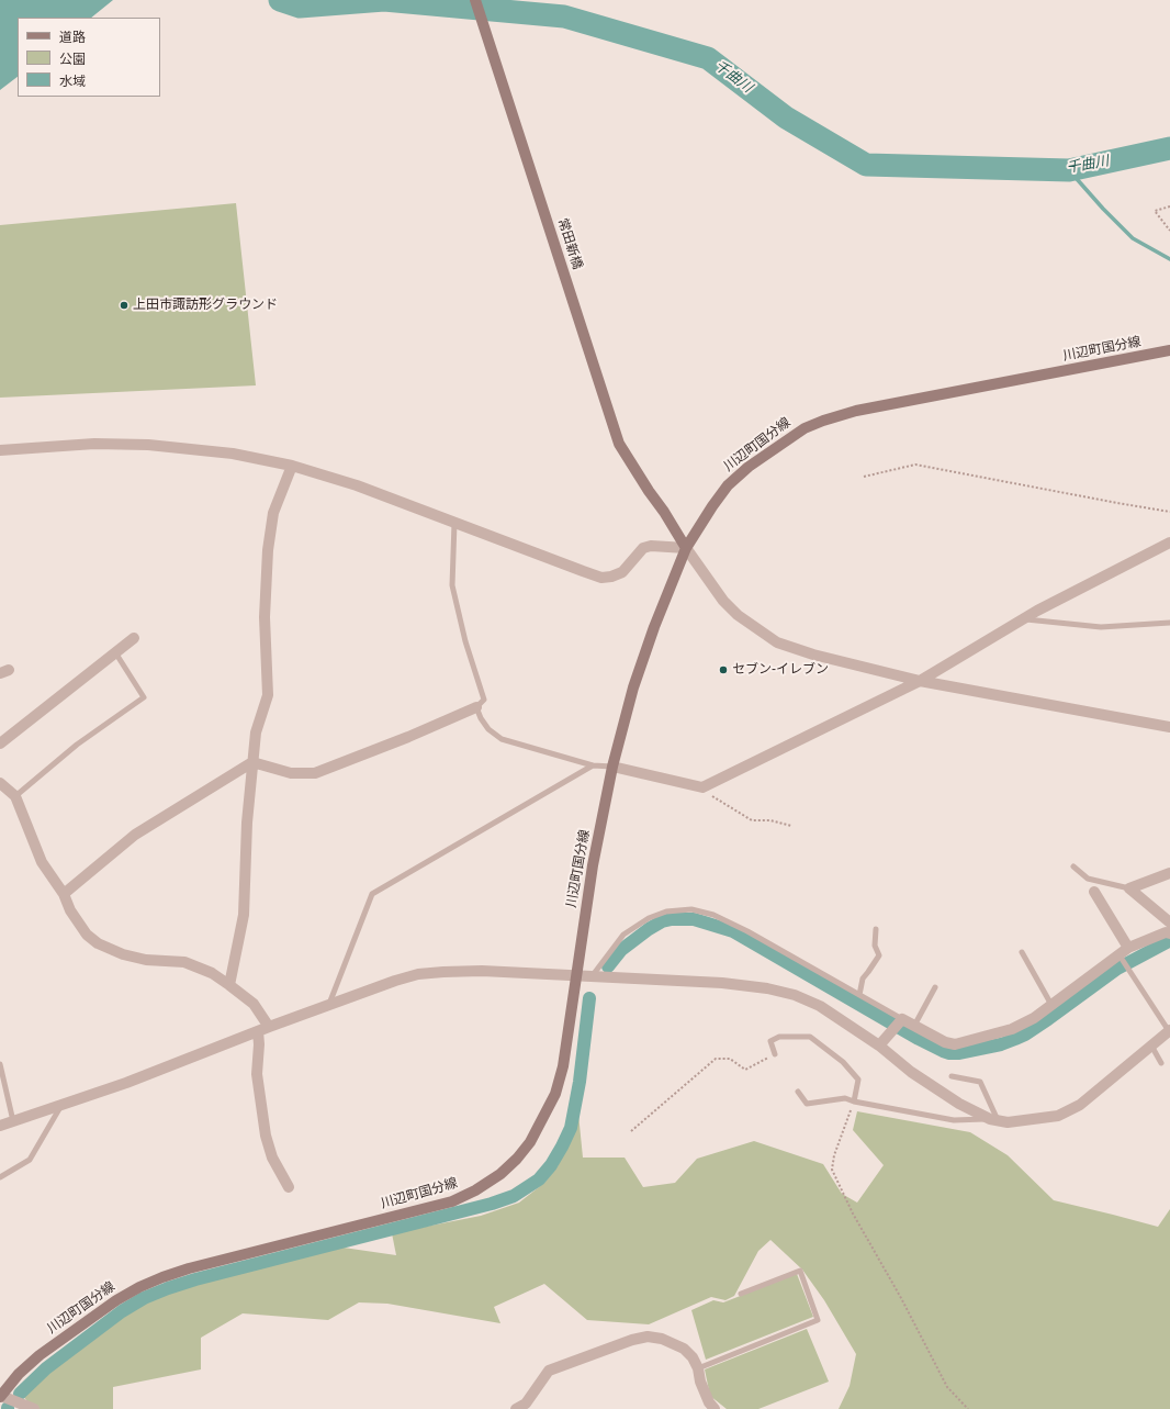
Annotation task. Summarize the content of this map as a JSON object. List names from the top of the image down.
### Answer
{
  "streets": {
    "street": ["常田新橋", "川辺町国分線"]
  },
  "crossings": [
    ["常田新橋", "川辺町国分線"]
  ],
  "water": ["千曲川"],
  "places": ["上田市諏訪形グラウンド", "セブン-イレブン"],
  "legend": ["道路", "公園", "水域"]
}
